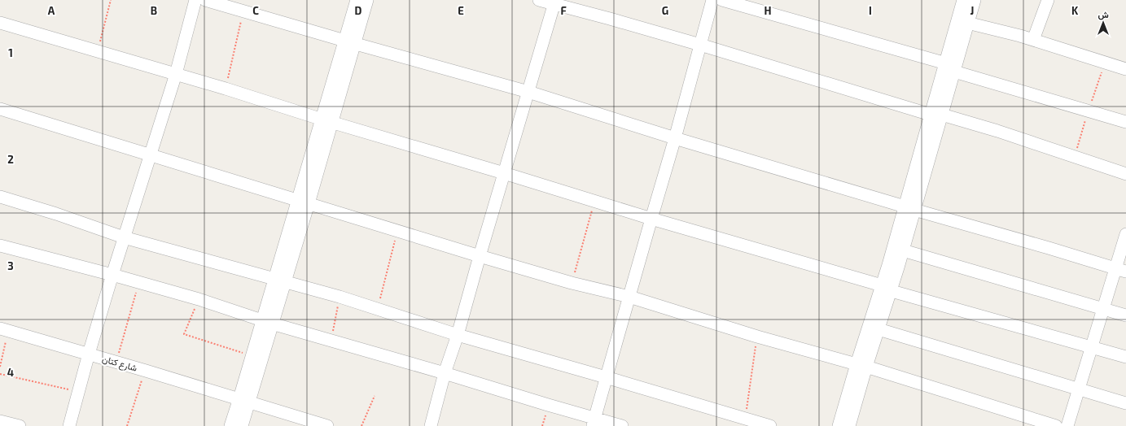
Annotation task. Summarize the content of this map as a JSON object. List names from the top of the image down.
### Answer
{
  "streets": {
    "street": ["شارع كتان"]
  },
  "north": "top",
  "grid": {
    "columns": [
      "A",
      "B",
      "C",
      "D",
      "E",
      "F",
      "G",
      "H",
      "I",
      "J",
      "K"
    ],
    "rows": [
      "1",
      "2",
      "3",
      "4"
    ]
  }
}
